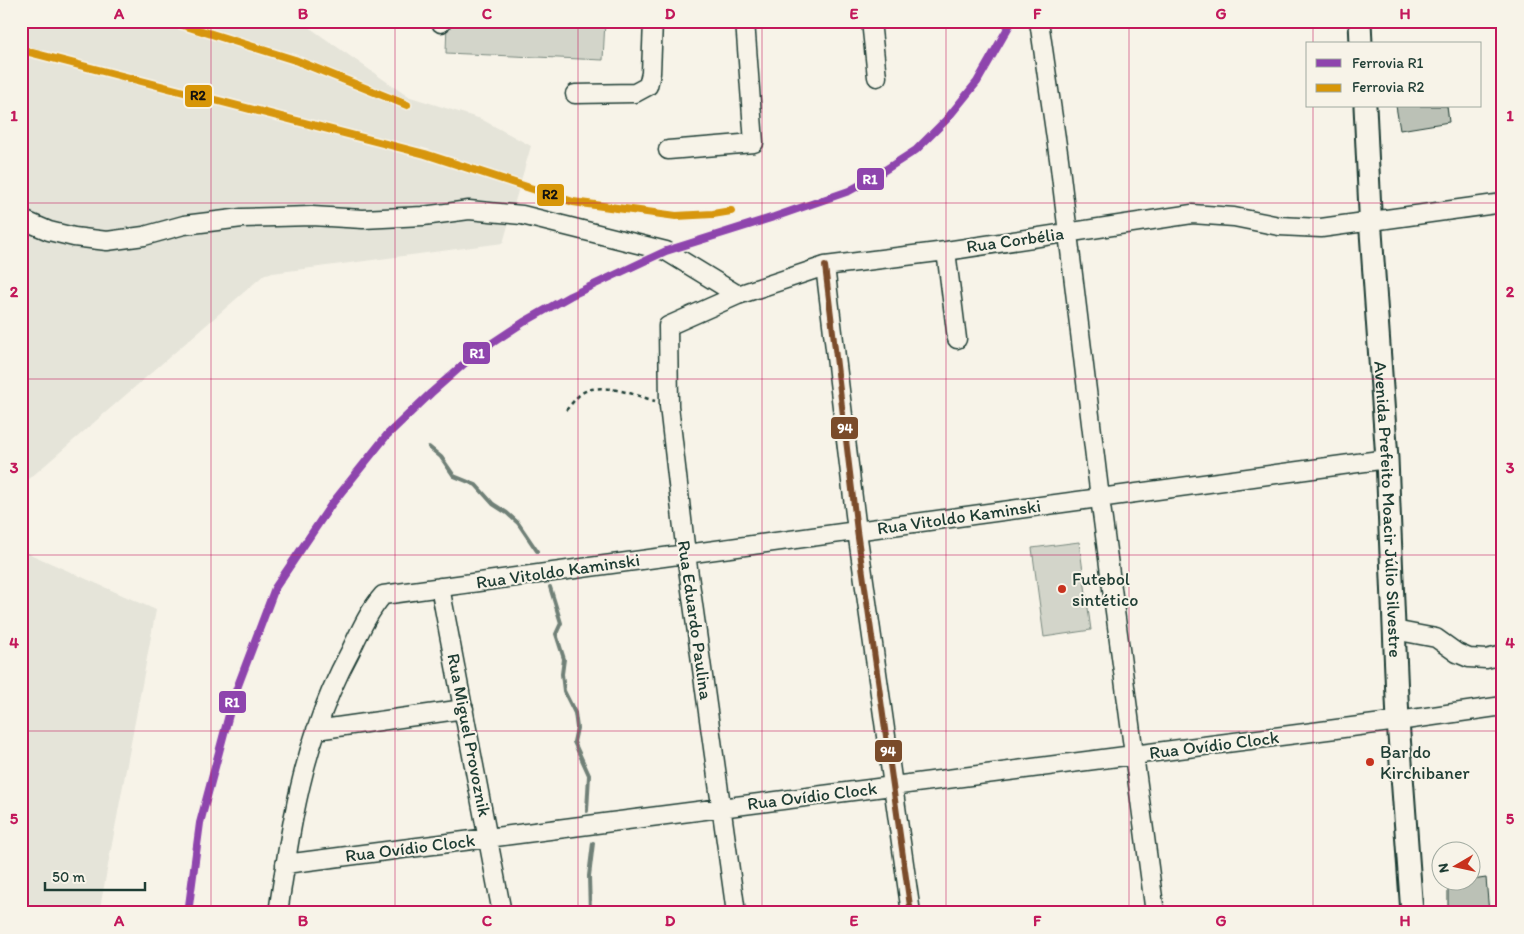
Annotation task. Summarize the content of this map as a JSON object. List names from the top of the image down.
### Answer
{
  "streets": {
    "main road": ["Avenida Prefeito Moacir Júlio Silvestre"],
    "street": [
      "Rua Corbélia",
      "Rua Vitoldo Kaminski",
      "Rua Eduardo Paulina",
      "Rua Miguel Provoznik",
      "Rua Ovídio Clock"
    ]
  },
  "crossings": [
    ["Rua Corbélia", "Avenida Prefeito Moacir Júlio Silvestre"],
    ["Rua Corbélia", "Rua Eduardo Paulina"],
    ["Avenida Prefeito Moacir Júlio Silvestre", "Rua Vitoldo Kaminski"],
    ["Avenida Prefeito Moacir Júlio Silvestre", "Rua Ovídio Clock"],
    ["Rua Vitoldo Kaminski", "Rua Eduardo Paulina"],
    ["Rua Vitoldo Kaminski", "Rua Miguel Provoznik"],
    ["Rua Eduardo Paulina", "Rua Ovídio Clock"],
    ["Rua Miguel Provoznik", "Rua Ovídio Clock"]
  ],
  "places": ["Futebol sintético", "Bar do Kirchibaner"],
  "lines": ["rail line R1", "rail line R2", "transit line 94"],
  "legend": ["Ferrovia R1", "Ferrovia R2"],
  "scale_bar": "50 m",
  "north": "left",
  "grid": {
    "columns": [
      "A",
      "B",
      "C",
      "D",
      "E",
      "F",
      "G",
      "H"
    ],
    "rows": [
      "1",
      "2",
      "3",
      "4",
      "5"
    ]
  }
}
